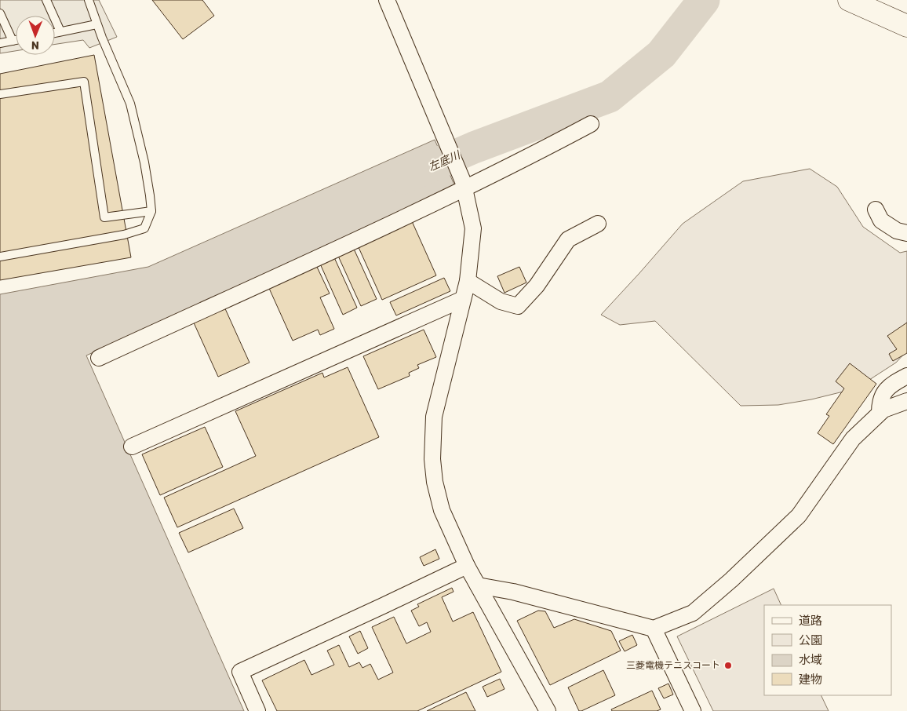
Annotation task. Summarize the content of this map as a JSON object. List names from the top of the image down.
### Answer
{
  "water": ["左底川"],
  "places": ["三菱電機テニスコート"],
  "legend": [
    "道路",
    "公園",
    "水域",
    "建物"
  ],
  "north": "bottom"
}
